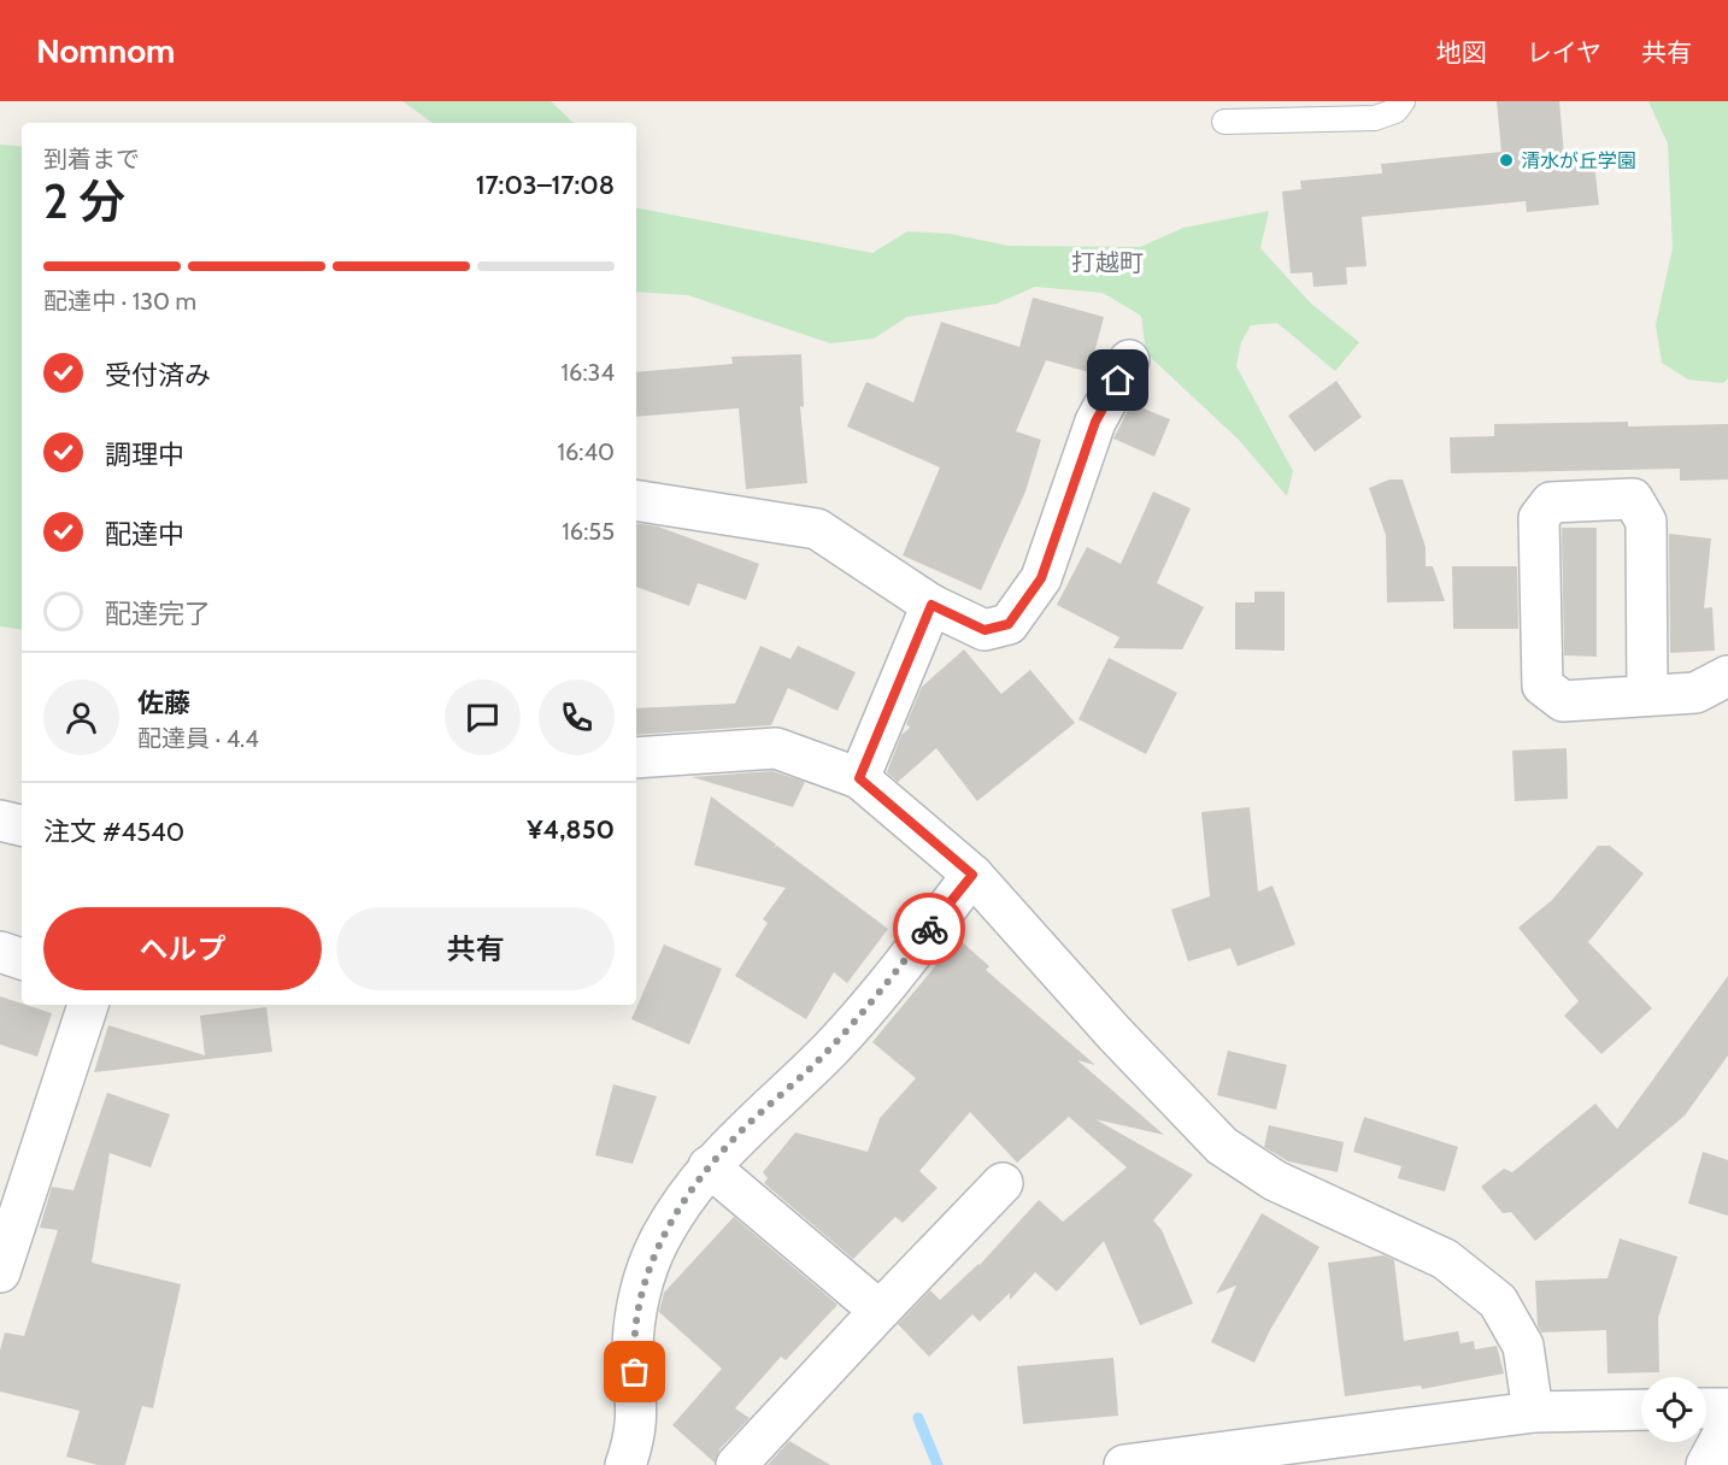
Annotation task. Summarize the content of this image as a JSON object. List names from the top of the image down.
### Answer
{
  "districts": ["打越町"],
  "places": ["清水が丘学園"],
  "page": {
    "header": "Nomnom",
    "nav": ["地図", "レイヤ", "共有"],
    "heading": ["2 分", "到着まで", "17:03–17:08"],
    "panel": [
      "佐藤",
      "配達員 · 4.4",
      "注文 #4540",
      "¥4,850"
    ],
    "bar": "配達中 · 130 m",
    "list": [
      ["受付済み", "16:34"],
      ["調理中", "16:40"],
      ["配達中", "16:55"],
      "配達完了"
    ],
    "buttons": ["ヘルプ", "共有"]
  }
}
